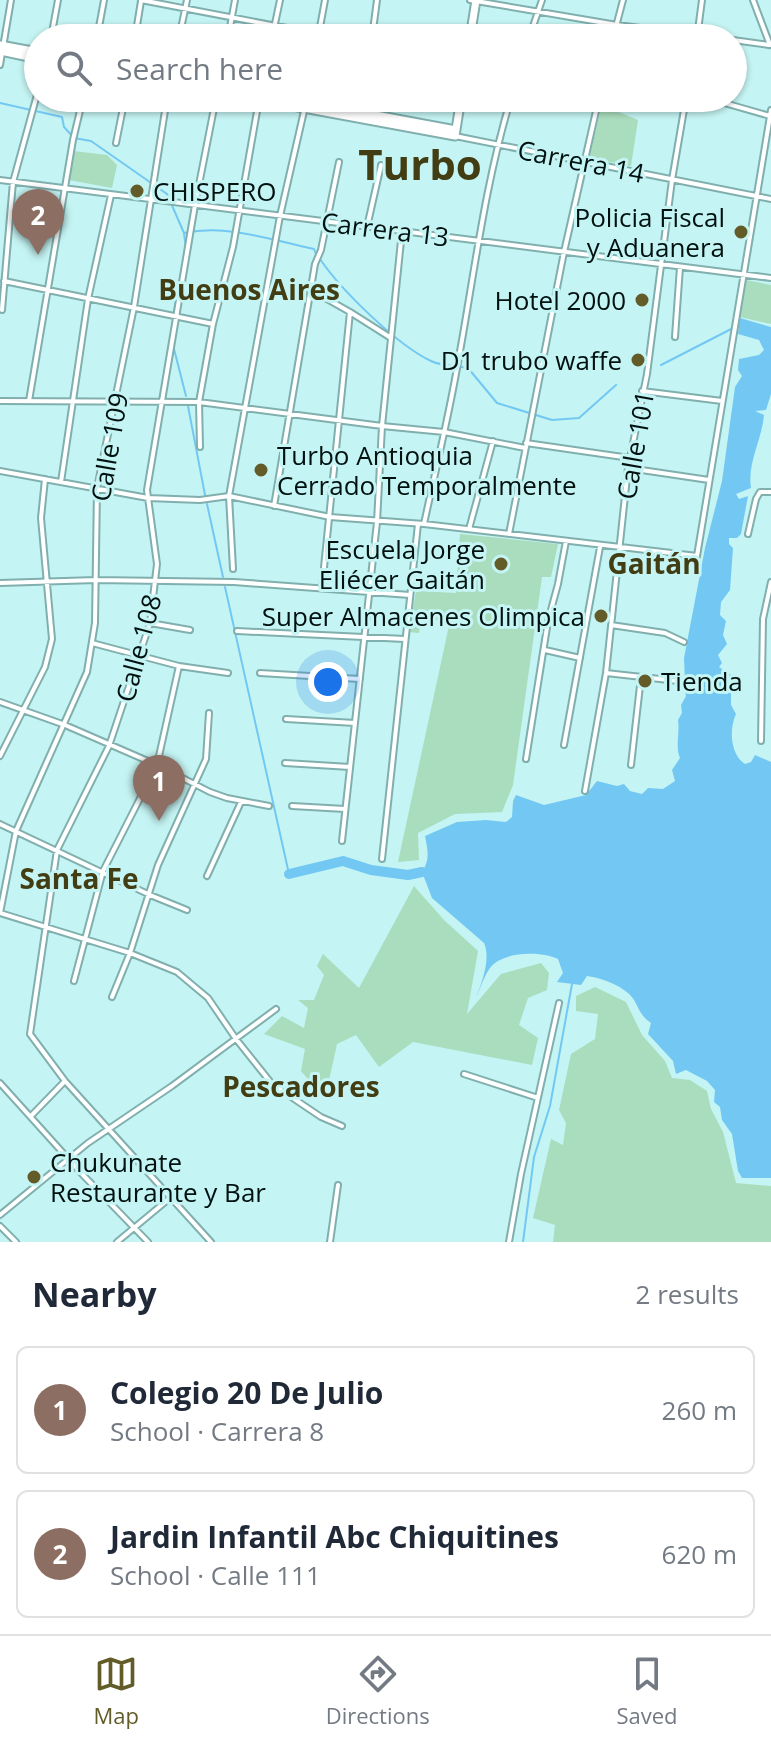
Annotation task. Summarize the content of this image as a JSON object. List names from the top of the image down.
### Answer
{
  "streets": {
    "main road": ["Carrera 14"],
    "street": [
      "Carrera 13",
      "Calle 101",
      "Calle 109",
      "Calle 108"
    ]
  },
  "crossings": [
    ["Carrera 14", "Calle 101"],
    ["Carrera 13", "Calle 101"],
    ["Carrera 13", "Calle 109"],
    ["Carrera 13", "Calle 108"]
  ],
  "districts": [
    "Turbo",
    "Buenos Aires",
    "Gaitán",
    "Santa Fe",
    "Pescadores"
  ],
  "places": [
    "CHISPERO",
    "Policia Fiscal y Aduanera",
    "Hotel 2000",
    "D1 trubo waffe",
    "Turbo Antioquia Cerrado Temporalmente",
    "Escuela Jorge Eliécer Gaitán",
    "Super Almacenes Olimpica",
    "Tienda",
    "Chukunate Restaurante y Bar"
  ],
  "page": {
    "search": "Search here",
    "pins": ["2", "1"],
    "heading": ["Nearby", "2 results"],
    "list": [
      {
        "mark": "1",
        "name": "Colegio 20 De Julio",
        "note": "School · Carrera 8",
        "value": "260 m"
      },
      {
        "mark": "2",
        "name": "Jardin Infantil Abc Chiquitines",
        "note": "School · Calle 111",
        "value": "620 m"
      }
    ],
    "nav": ["Map", "Directions", "Saved"]
  }
}
